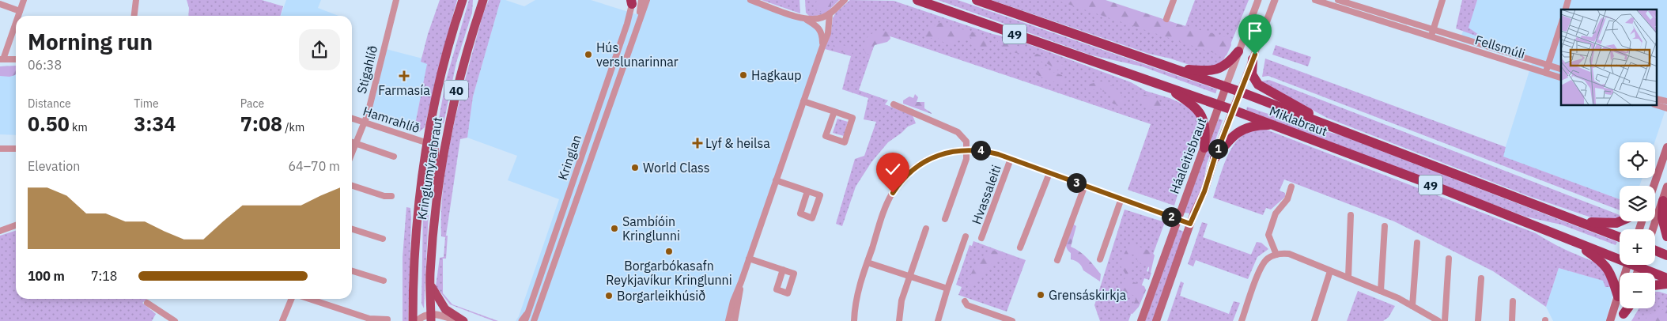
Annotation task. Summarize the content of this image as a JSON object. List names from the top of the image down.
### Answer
{
  "streets": {
    "highway": ["49", "Miklabraut"],
    "main road": ["40", "Háaleitisbraut", "Kringlumýrarbraut"],
    "street": [
      "Fellsmúli",
      "Stigahlíð",
      "Hamrahlíð",
      "Kringlan",
      "Hvassaleiti"
    ]
  },
  "crossings": [
    ["Stigahlíð", "Hamrahlíð"],
    ["Hamrahlíð", "Kringlumýrarbraut"],
    ["Miklabraut", "Háaleitisbraut"],
    ["Háaleitisbraut", "Hvassaleiti"]
  ],
  "places": {
    "other": [
      "Hús verslunarinnar",
      "Hagkaup",
      "World Class",
      "Sambíóin Kringlunni",
      "Borgarbókasafn Reykjavíkur Kringlunni",
      "Grensáskirkja",
      "Borgarleikhúsið"
    ],
    "health": ["Farmasía", "Lyf & heilsa"]
  },
  "page": {
    "heading": ["Morning run", "06:38"],
    "stats": [
      ["Distance", "0.50 km"],
      ["Time", "3:34"],
      ["Pace", "7:08 /km"]
    ],
    "pins": [
      "1",
      "4",
      "3",
      "2"
    ],
    "map_buttons": ["+", "−"],
    "chart": ["Elevation", "64–70 m"],
    "list": [
      {
        "name": "100 m",
        "note": "7:18"
      }
    ]
  }
}
